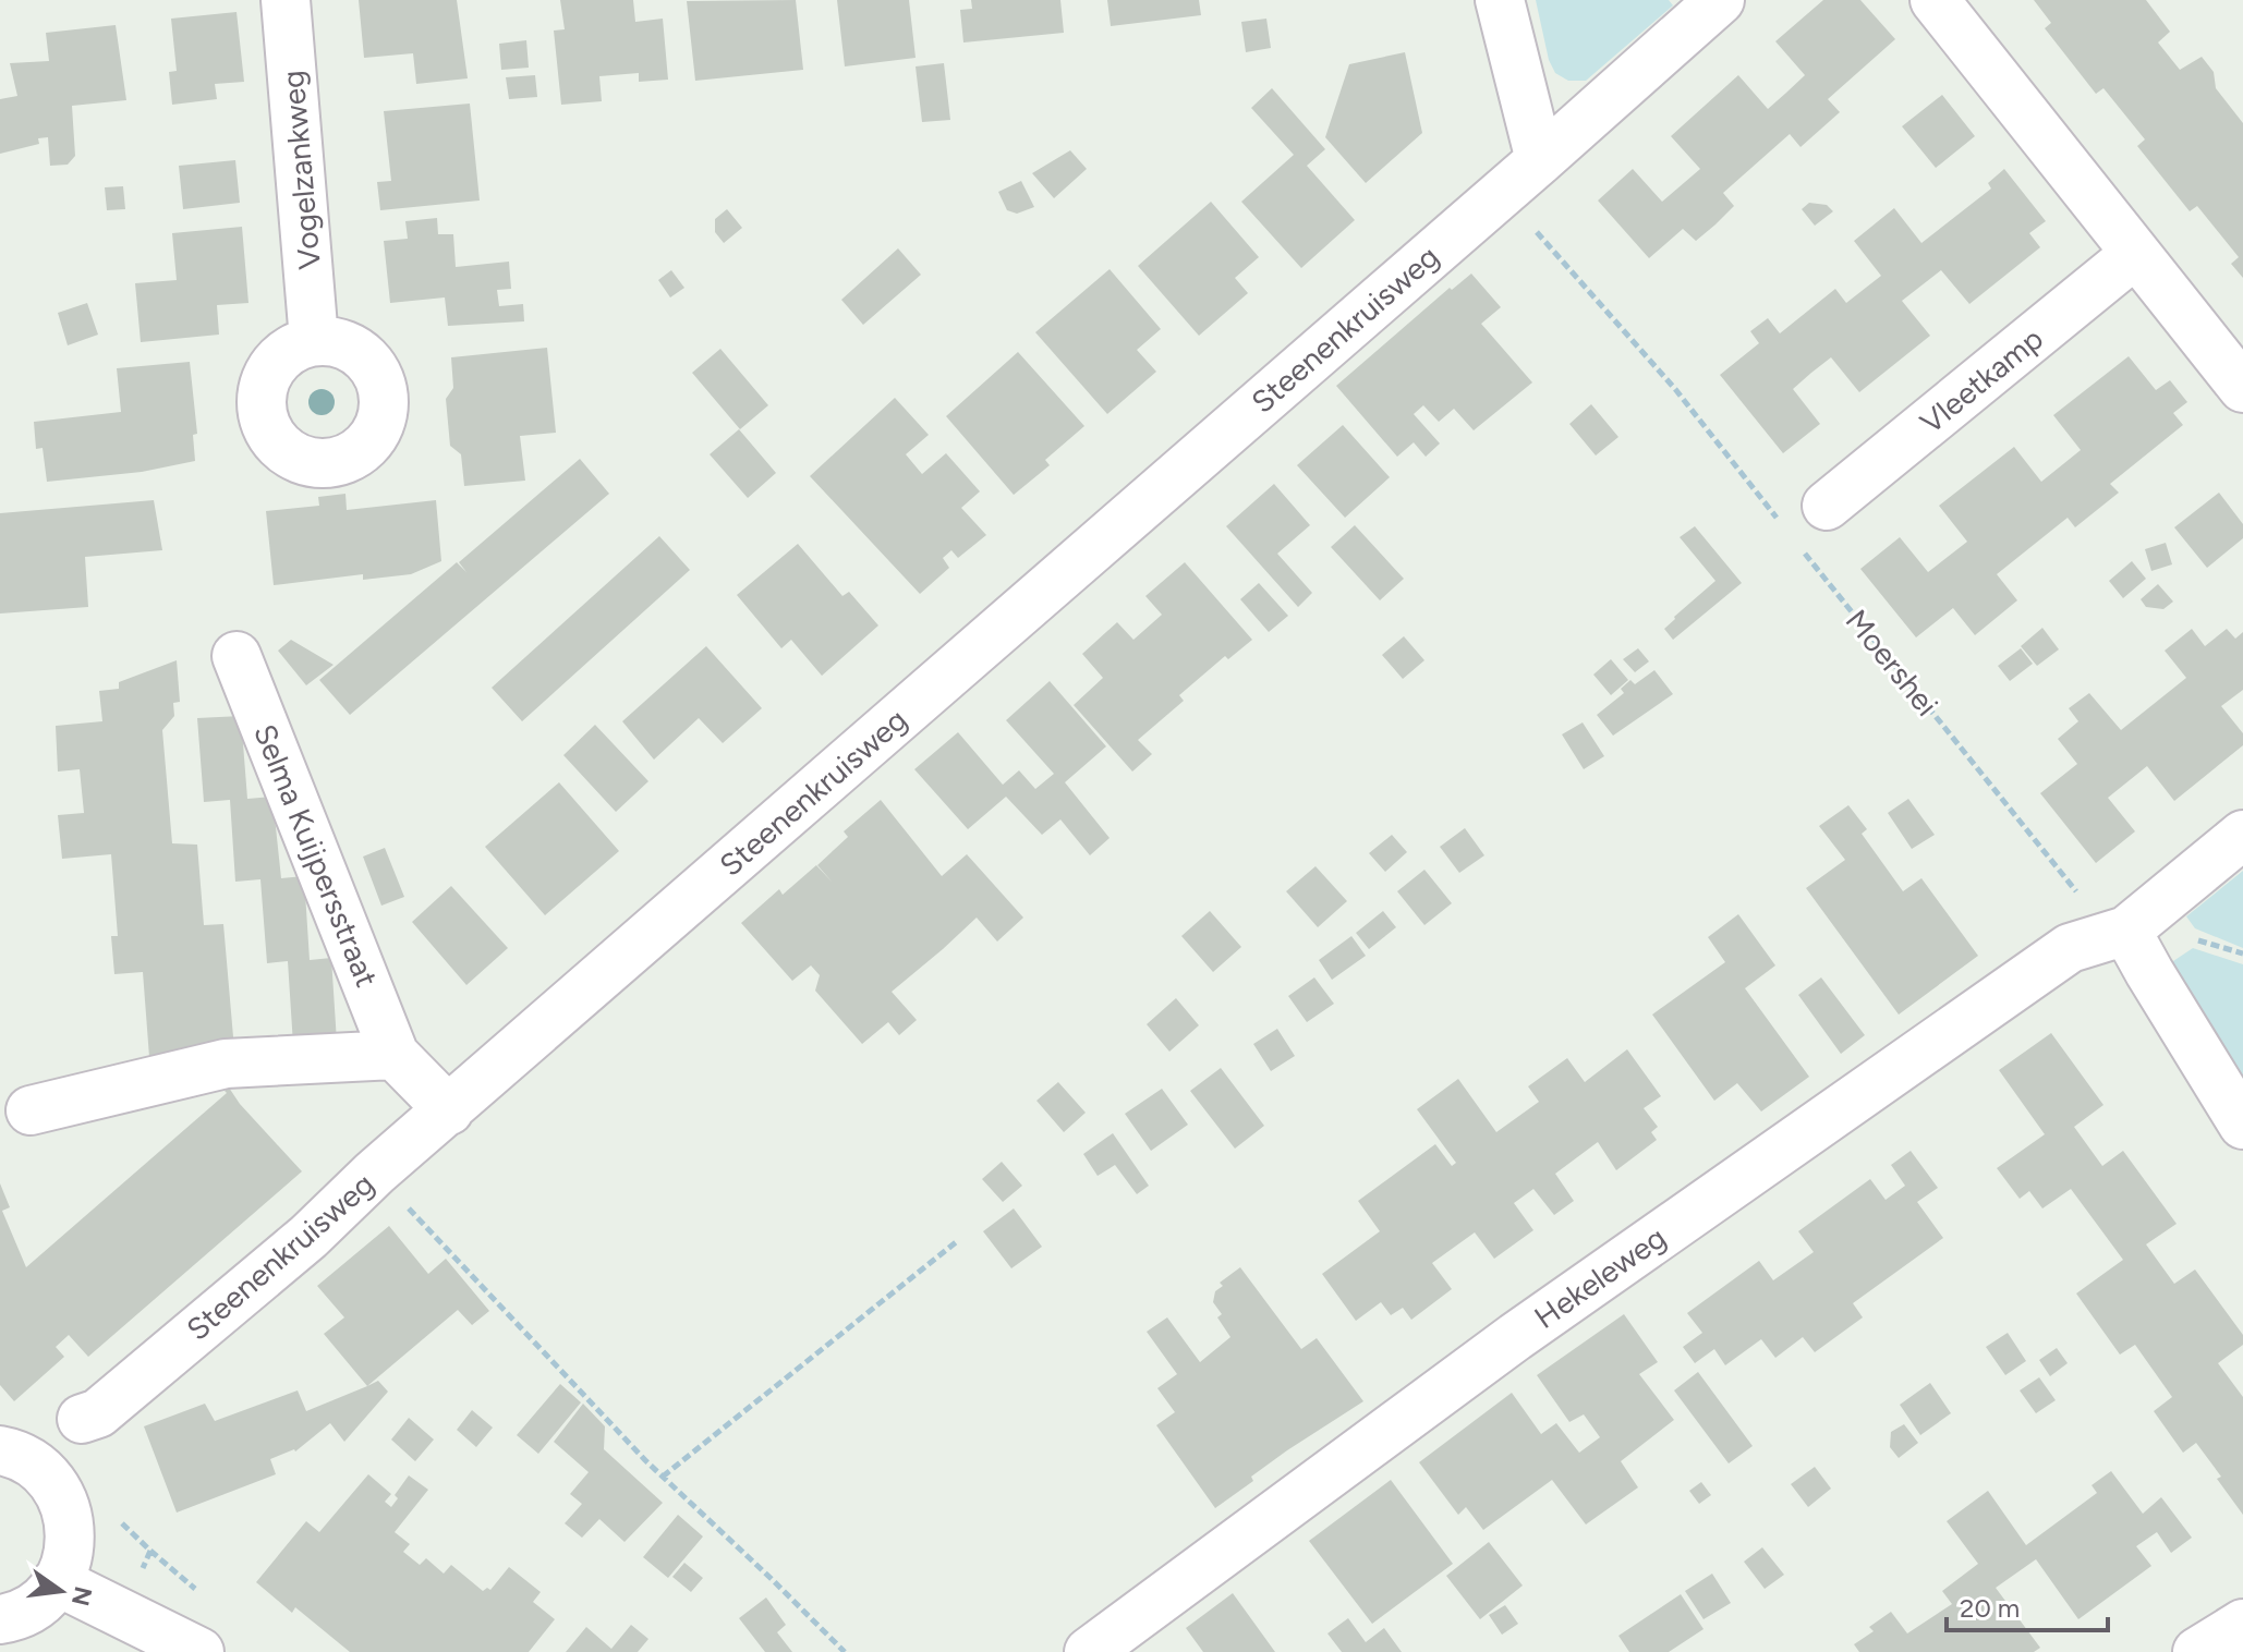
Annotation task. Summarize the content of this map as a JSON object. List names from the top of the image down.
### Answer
{
  "streets": {
    "street": [
      "Vogelzankweg",
      "Steenenkruisweg",
      "Vleetkamp",
      "Selma Kuijpersstraat",
      "Hekeleweg"
    ],
    "path": ["Moershei"]
  },
  "crossings": [
    ["Steenenkruisweg", "Selma Kuijpersstraat"],
    ["Moershei", "Hekeleweg"]
  ],
  "scale_bar": "20 m",
  "north": "right"
}
